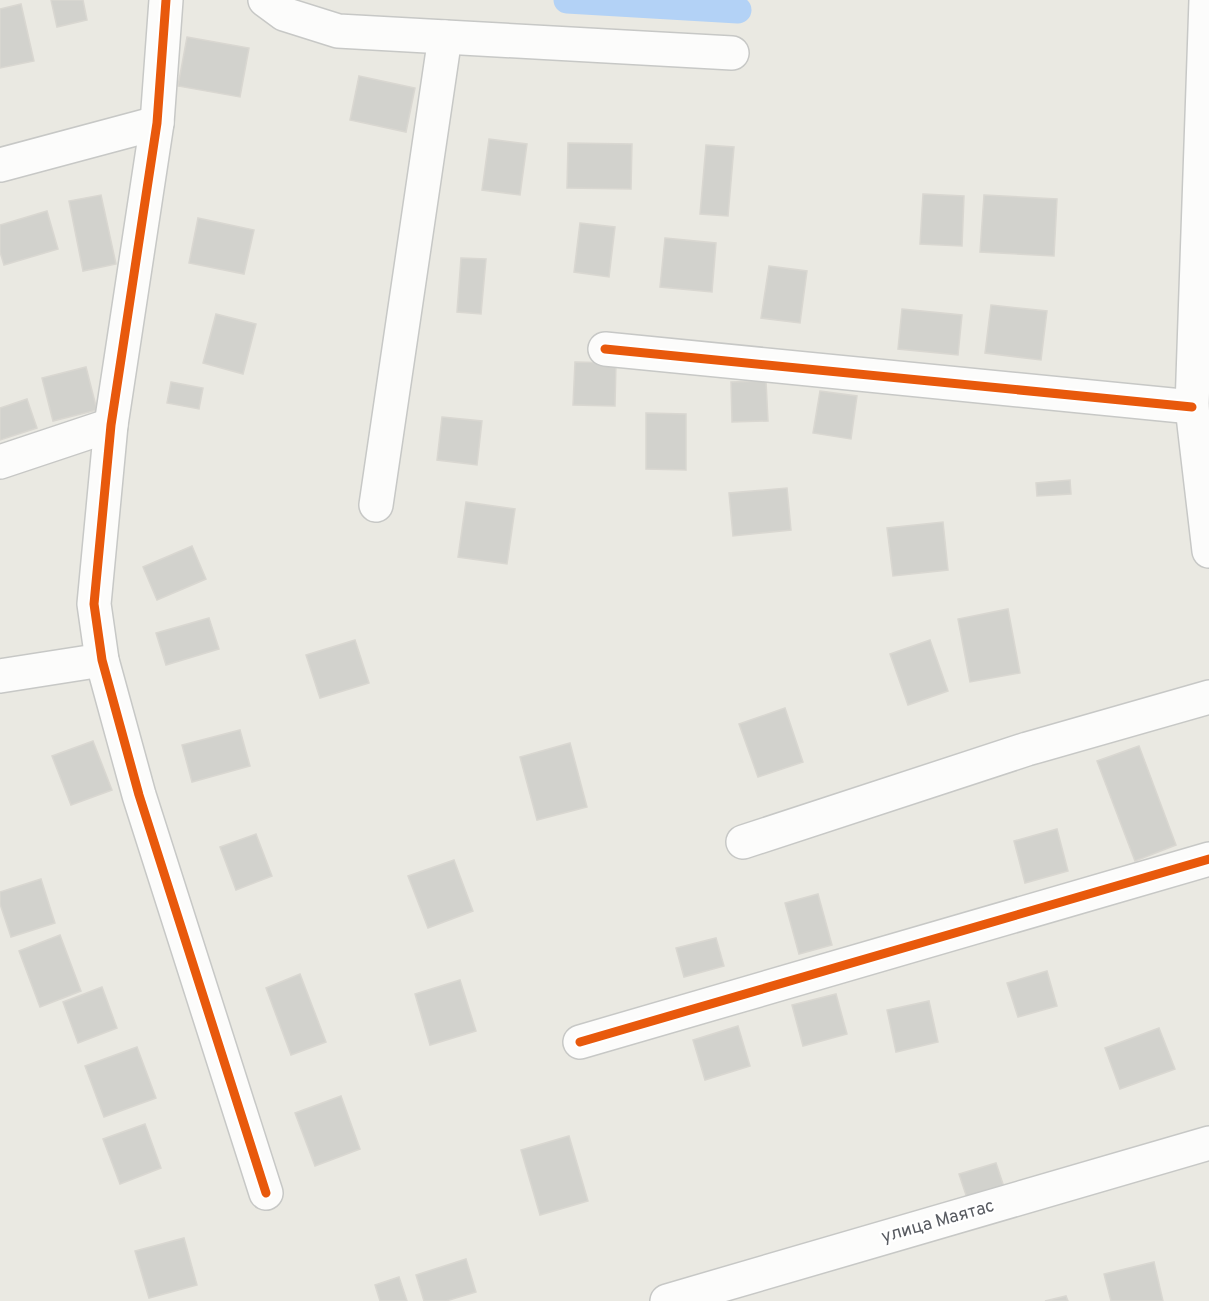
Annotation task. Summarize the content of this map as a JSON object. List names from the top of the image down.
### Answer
{
  "streets": {
    "street": ["улица Маятас"]
  }
}
